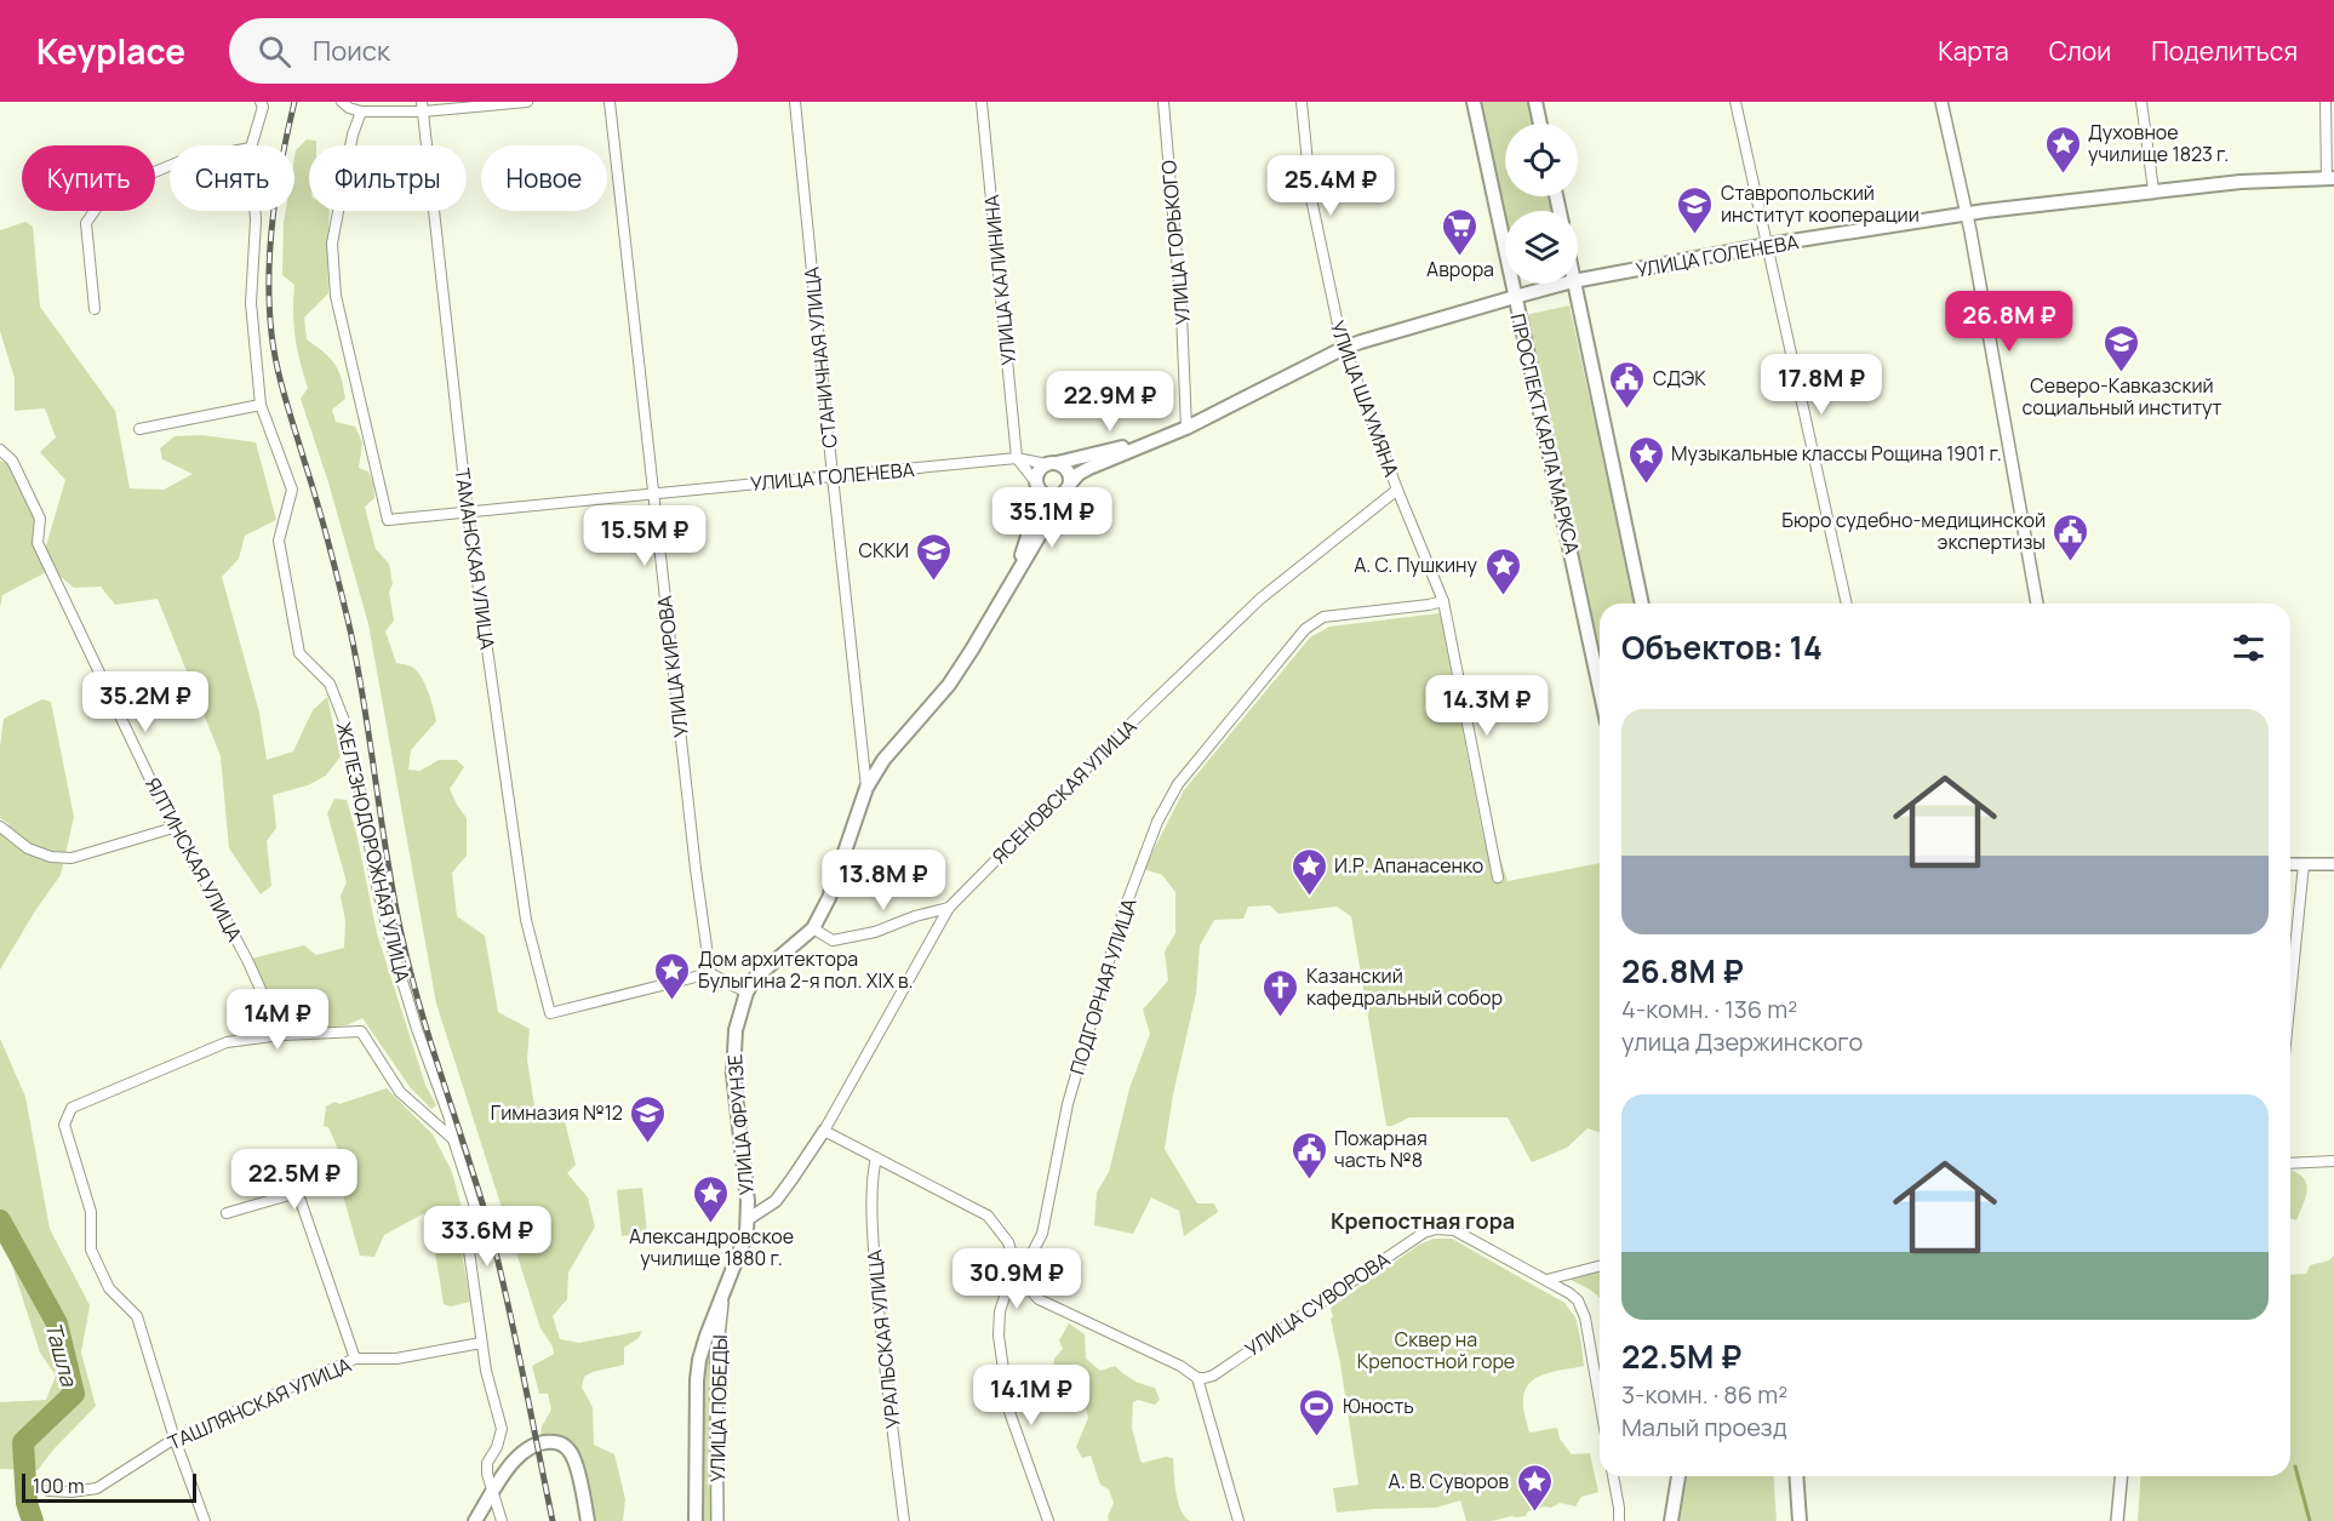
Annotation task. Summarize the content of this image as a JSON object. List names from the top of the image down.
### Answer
{
  "streets": {
    "main road": ["УЛИЦА ГОЛЕНЕВА", "ПРОСПЕКТ КАРЛА МАРКСА", "УЛИЦА ФРУНЗЕ"],
    "street": [
      "УЛИЦА ГОРЬКОГО",
      "УЛИЦА КАЛИНИНА",
      "СТАНИЧНАЯ УЛИЦА",
      "УЛИЦА ШАУМЯНА",
      "ТАМАНСКАЯ УЛИЦА",
      "УЛИЦА КИРОВА",
      "ЯСЕНОВСКАЯ УЛИЦА",
      "ЖЕЛЕЗНОДОРОЖНАЯ УЛИЦА",
      "ЯЛТИНСКАЯ УЛИЦА",
      "ПОДГОРНАЯ УЛИЦА",
      "УЛИЦА СУВОРОВА",
      "УРАЛЬСКАЯ УЛИЦА",
      "ТАШЛЯНСКАЯ УЛИЦА",
      "УЛИЦА ПОБЕДЫ"
    ]
  },
  "crossings": [
    ["УЛИЦА ГОРЬКОГО", "УЛИЦА ГОЛЕНЕВА"],
    ["УЛИЦА ГОЛЕНЕВА", "УЛИЦА КАЛИНИНА"],
    ["УЛИЦА ГОЛЕНЕВА", "СТАНИЧНАЯ УЛИЦА"],
    ["УЛИЦА ГОЛЕНЕВА", "УЛИЦА ШАУМЯНА"],
    ["УЛИЦА ГОЛЕНЕВА", "ПРОСПЕКТ КАРЛА МАРКСА"],
    ["УЛИЦА ГОЛЕНЕВА", "ТАМАНСКАЯ УЛИЦА"],
    ["УЛИЦА ГОЛЕНЕВА", "УЛИЦА КИРОВА"],
    ["УЛИЦА ГОЛЕНЕВА", "УЛИЦА ФРУНЗЕ"],
    ["СТАНИЧНАЯ УЛИЦА", "УЛИЦА ФРУНЗЕ"],
    ["УЛИЦА ШАУМЯНА", "ЯСЕНОВСКАЯ УЛИЦА"],
    ["УЛИЦА ШАУМЯНА", "ПОДГОРНАЯ УЛИЦА"],
    ["ТАМАНСКАЯ УЛИЦА", "УЛИЦА КИРОВА"],
    ["ЯСЕНОВСКАЯ УЛИЦА", "УЛИЦА ФРУНЗЕ"],
    ["ЖЕЛЕЗНОДОРОЖНАЯ УЛИЦА", "ТАШЛЯНСКАЯ УЛИЦА"],
    ["УЛИЦА ФРУНЗЕ", "УЛИЦА ПОБЕДЫ"]
  ],
  "districts": ["Крепостная гора"],
  "water": ["Ташла"],
  "parks": ["Сквер на Крепостной горе"],
  "places": {
    "place": [
      "Духовное училище 1823 г.",
      "Музыкальные классы Рощина 1901 г.",
      "А. С. Пушкину",
      "И.Р. Апанасенко",
      "Дом архитектора Булыгина 2-я пол. XIX в.",
      "Александровское училище 1880 г.",
      "А. В. Суворов"
    ],
    "school or university": [
      "Ставропольский институт кооперации",
      "Северо-Кавказский социальный институт",
      "СККИ",
      "Гимназия №12"
    ],
    "supermarket": ["Аврора"],
    "public building": ["СДЭК", "Бюро судебно-медицинской экспертизы", "Пожарная часть №8"],
    "church": ["Казанский кафедральный собор"],
    "sports": ["Юность"]
  },
  "scale_bar": "100 m",
  "page": {
    "header": "Keyplace",
    "search": "Поиск",
    "nav": ["Карта", "Слои", "Поделиться"],
    "chip": [
      "Купить",
      "Снять",
      "Фильтры",
      "Новое"
    ],
    "price": [
      "25.4M ₽",
      "26.8M ₽",
      "17.8M ₽",
      "22.9M ₽",
      "35.1M ₽",
      "15.5M ₽",
      "35.2M ₽",
      "14.3M ₽",
      "13.8M ₽",
      "14M ₽",
      "22.5M ₽",
      "33.6M ₽",
      "30.9M ₽",
      "14.1M ₽"
    ],
    "heading": "Объектов: 14",
    "list": [
      {
        "name": "26.8M ₽",
        "note": "4-комн. · 136 m² · улица Дзержинского"
      },
      {
        "name": "22.5M ₽",
        "note": "3-комн. · 86 m² · Малый проезд"
      }
    ],
    "scale": "100 m"
  }
}
